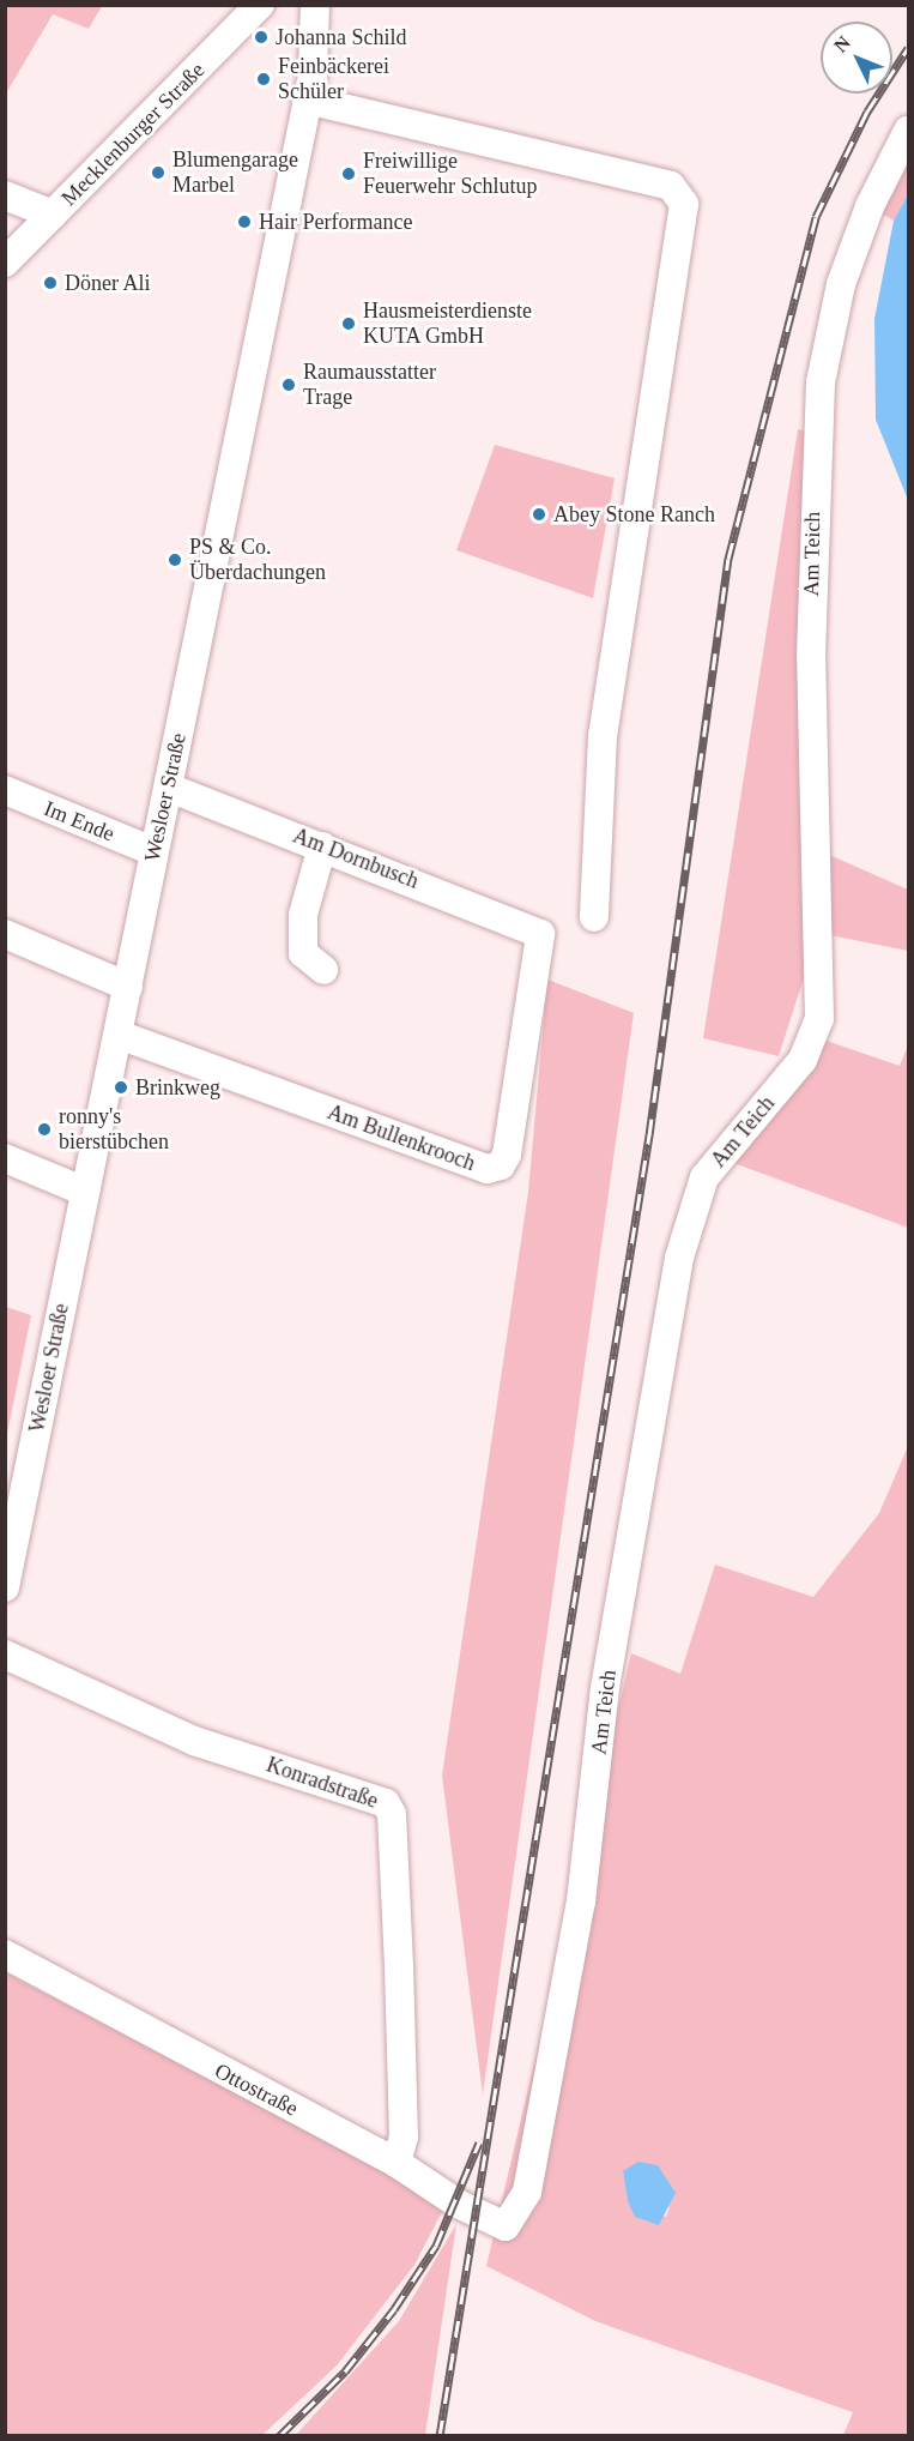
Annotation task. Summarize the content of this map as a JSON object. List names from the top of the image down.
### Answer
{
  "streets": {
    "street": [
      "Mecklenburger Straße",
      "Am Teich",
      "Wesloer Straße",
      "Im Ende",
      "Am Dornbusch",
      "Am Bullenkrooch",
      "Konradstraße",
      "Ottostraße"
    ]
  },
  "crossings": [
    ["Am Teich", "Ottostraße"],
    ["Wesloer Straße", "Im Ende"],
    ["Wesloer Straße", "Am Dornbusch"],
    ["Wesloer Straße", "Am Bullenkrooch"],
    ["Am Dornbusch", "Am Bullenkrooch"],
    ["Konradstraße", "Ottostraße"]
  ],
  "places": [
    "Johanna Schild",
    "Feinbäckerei Schüler",
    "Blumengarage Marbel",
    "Freiwillige Feuerwehr Schlutup",
    "Hair Performance",
    "Döner Ali",
    "Hausmeisterdienste KUTA GmbH",
    "Raumausstatter Trage",
    "Abey Stone Ranch",
    "PS & Co. Überdachungen",
    "Brinkweg",
    "ronny's bierstübchen"
  ],
  "north": "top left"
}
